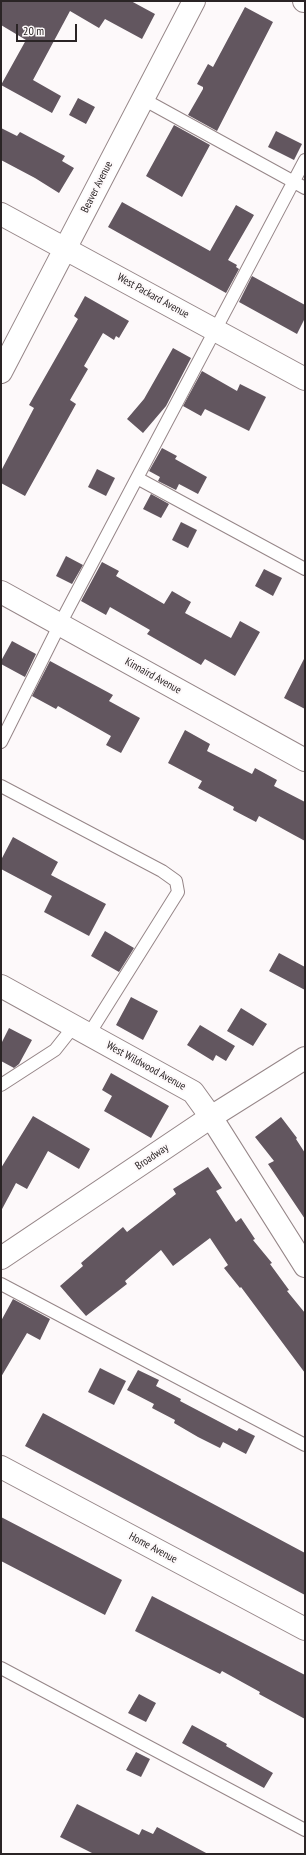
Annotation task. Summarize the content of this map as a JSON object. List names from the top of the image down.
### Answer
{
  "streets": {
    "street": [
      "Beaver Avenue",
      "West Packard Avenue",
      "Kinnaird Avenue",
      "West Wildwood Avenue",
      "Broadway",
      "Home Avenue"
    ]
  },
  "crossings": [
    ["Beaver Avenue", "West Packard Avenue"],
    ["West Wildwood Avenue", "Broadway"]
  ],
  "scale_bar": "20 m"
}
